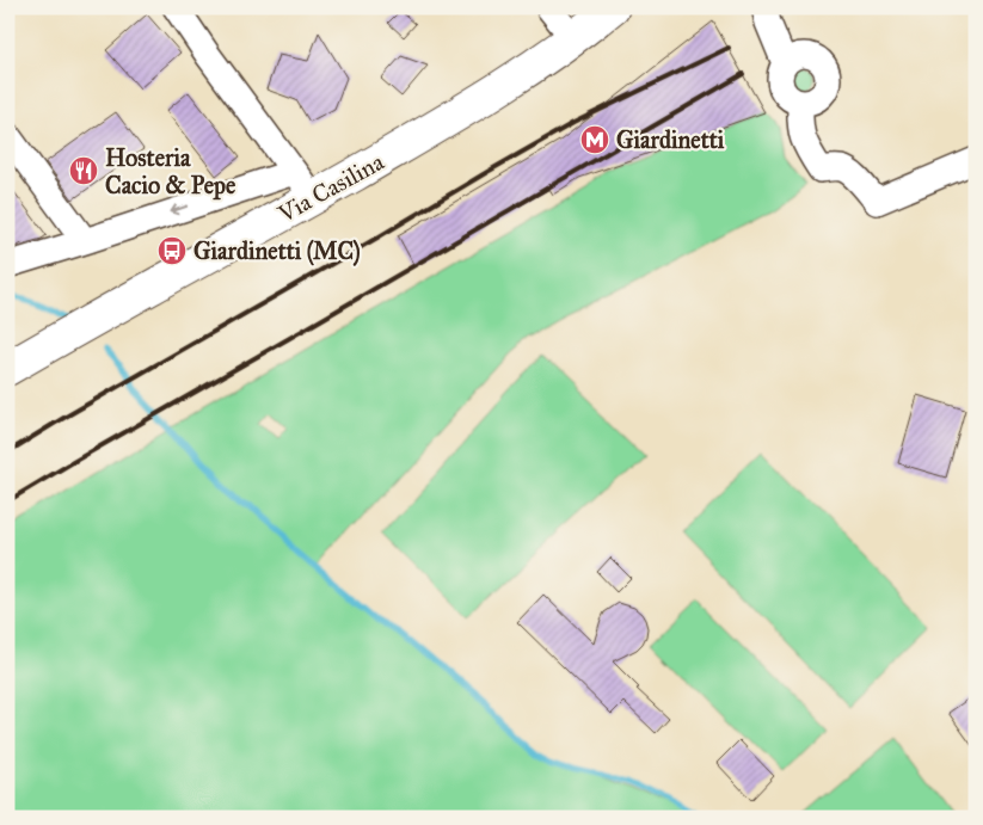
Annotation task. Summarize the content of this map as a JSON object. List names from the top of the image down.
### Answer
{
  "streets": {
    "main road": ["Via Casilina"]
  },
  "places": {
    "metro station": ["Giardinetti"],
    "restaurant": ["Hosteria Cacio & Pepe"],
    "bus stop": ["Giardinetti (MC)"]
  }
}
